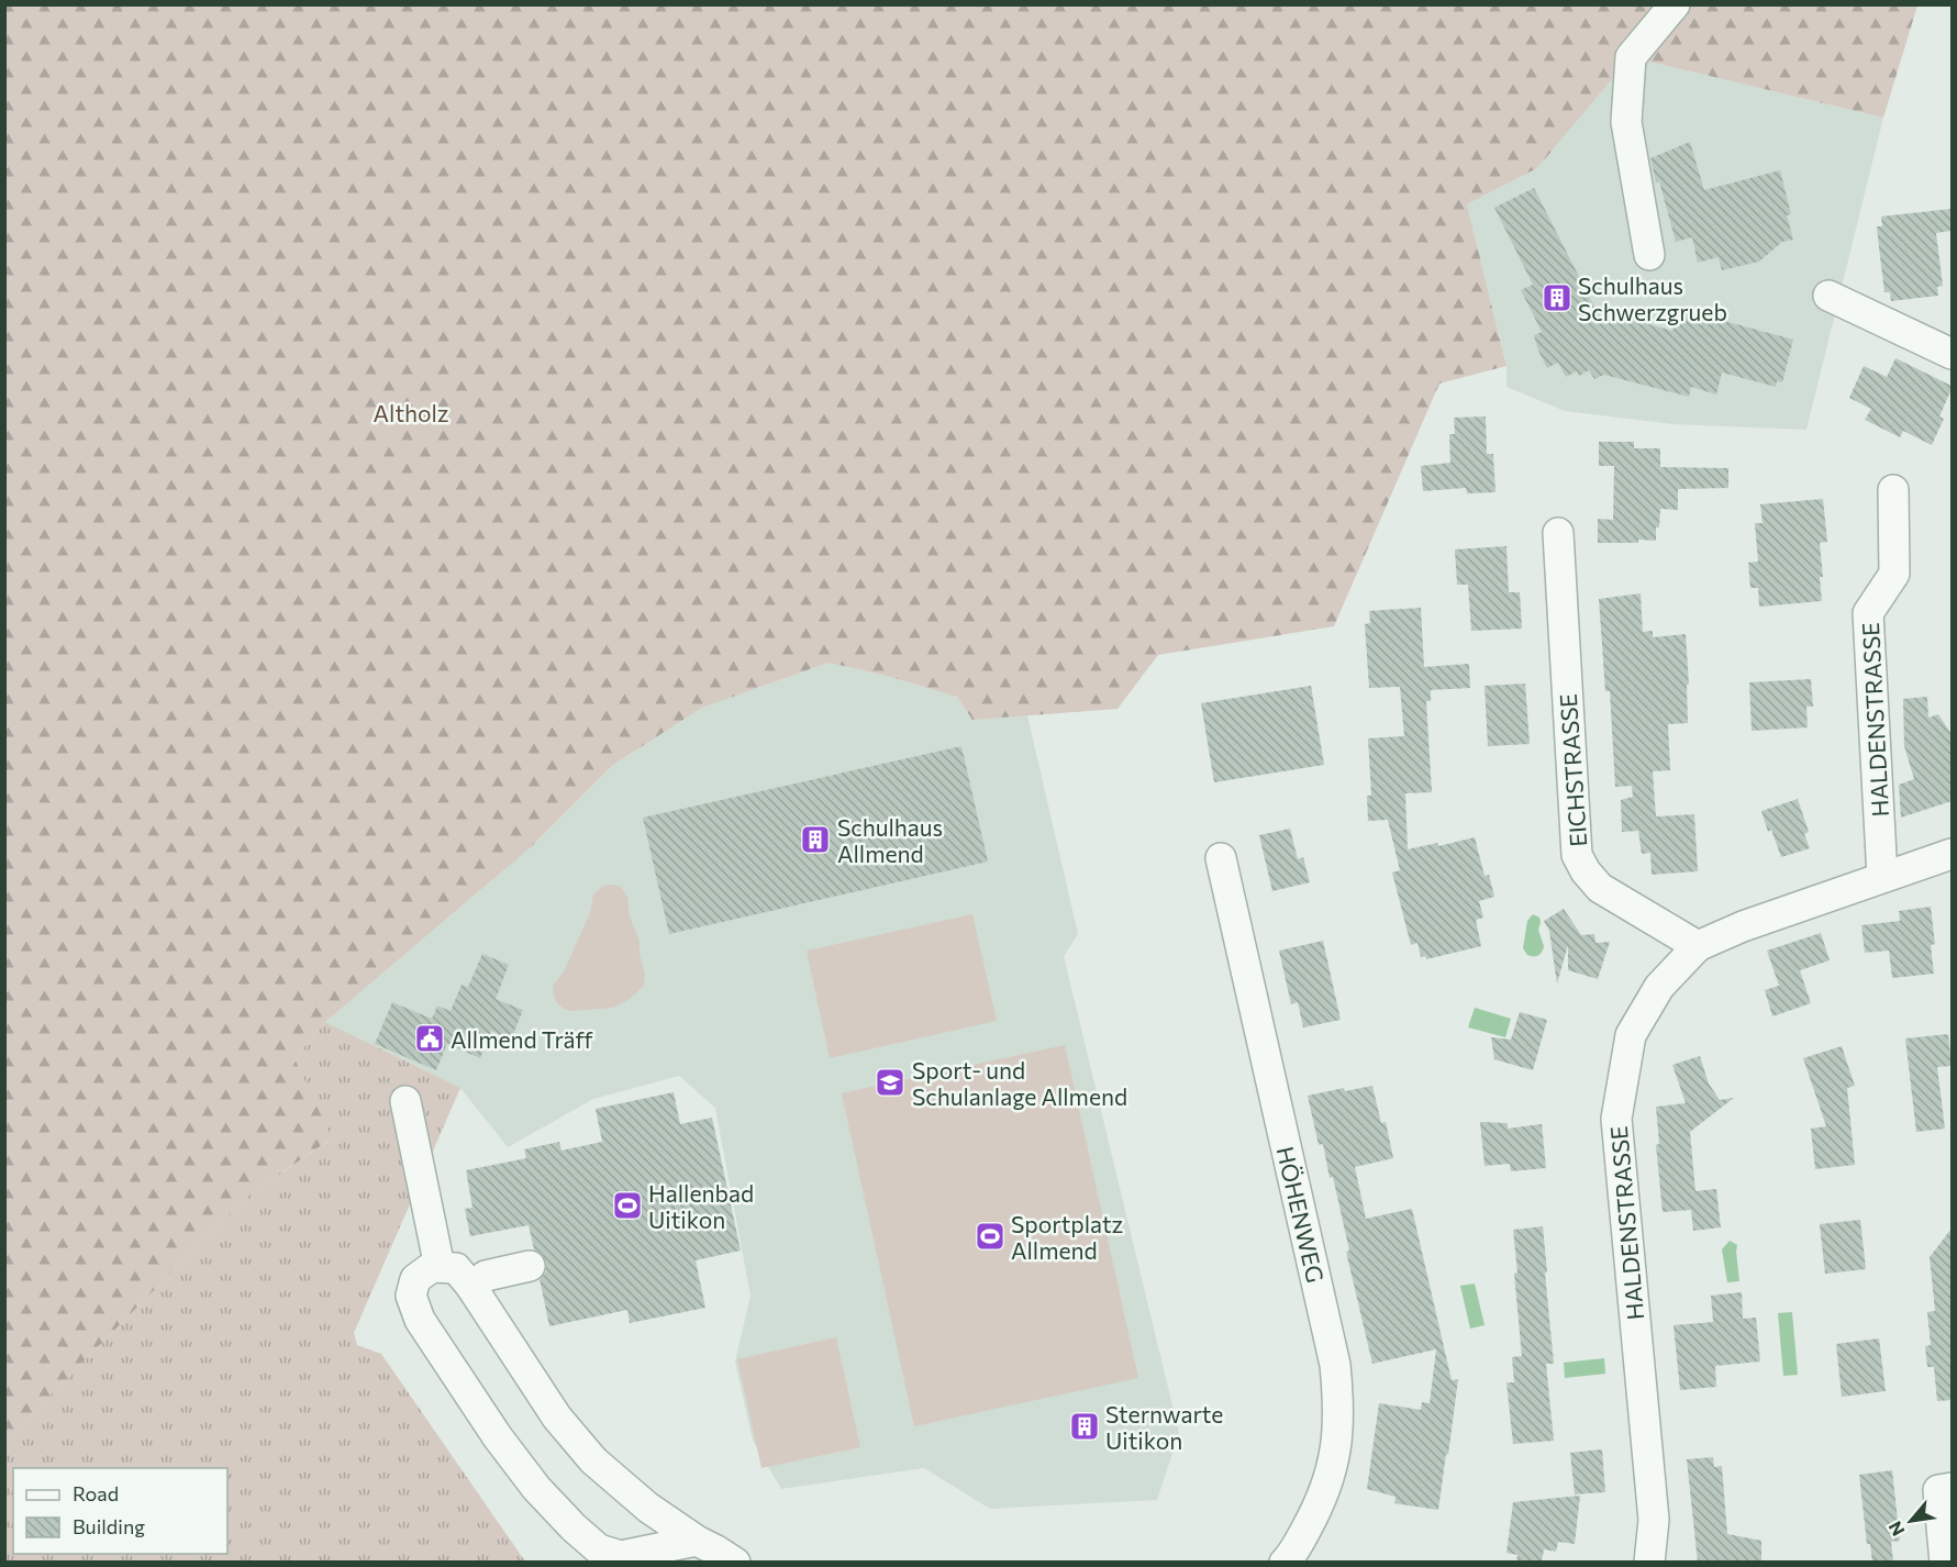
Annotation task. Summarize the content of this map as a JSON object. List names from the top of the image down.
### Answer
{
  "streets": {
    "street": ["HALDENSTRASSE", "EICHSTRASSE", "HÖHENWEG"]
  },
  "crossings": [
    ["HALDENSTRASSE", "EICHSTRASSE"]
  ],
  "parks": ["Altholz"],
  "places": {
    "building": ["Schulhaus Schwerzgrueb", "Schulhaus Allmend", "Sternwarte Uitikon"],
    "public building": ["Allmend Träff"],
    "school or university": ["Sport- und Schulanlage Allmend"],
    "sports": ["Hallenbad Uitikon", "Sportplatz Allmend"]
  },
  "legend": ["Road", "Building"],
  "north": "bottom left"
}
